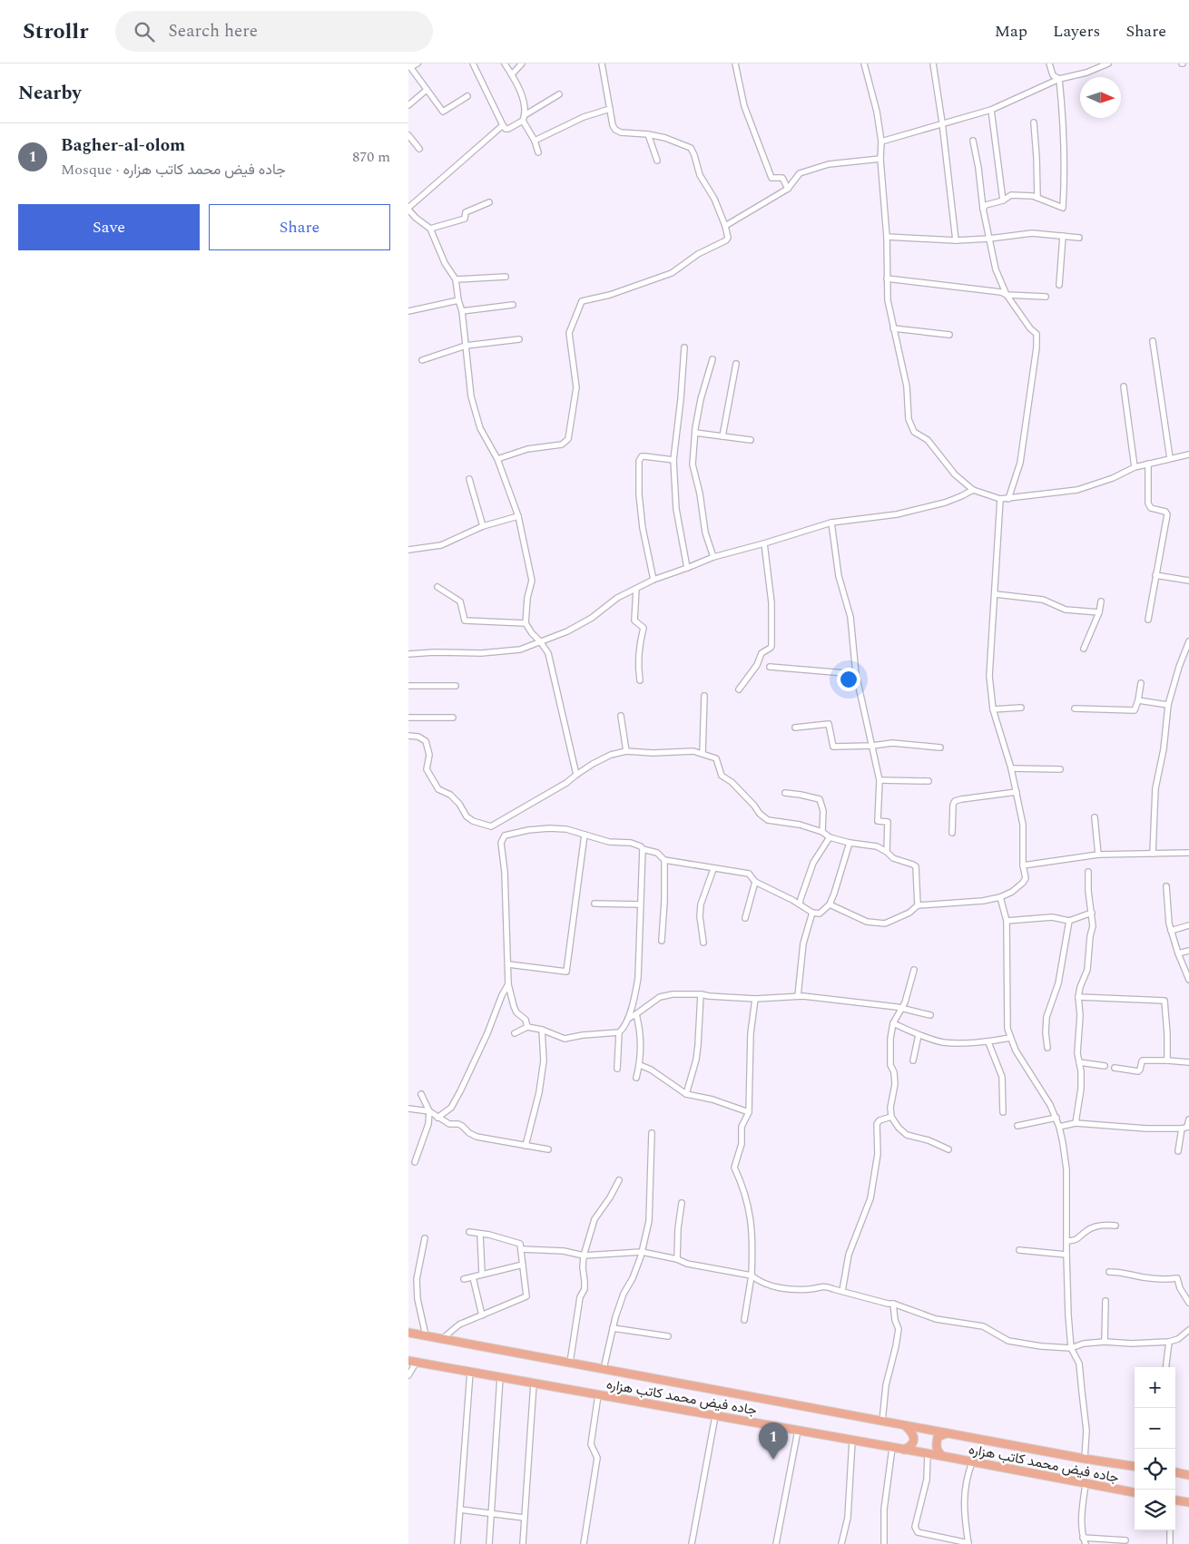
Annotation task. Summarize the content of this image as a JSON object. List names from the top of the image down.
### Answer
{
  "streets": {
    "main road": ["جاده فیض محمد کاتب هزاره"]
  },
  "north": "right",
  "page": {
    "header": "Strollr",
    "search": "Search here",
    "nav": ["Map", "Layers", "Share"],
    "heading": "Nearby",
    "list": [
      {
        "mark": "1",
        "name": "Bagher-al-olom",
        "note": "Mosque · جاده فیض محمد کاتب هزاره",
        "value": "870 m"
      }
    ],
    "buttons": ["Save", "Share"],
    "map_buttons": ["+", "−"],
    "pins": "1"
  }
}
